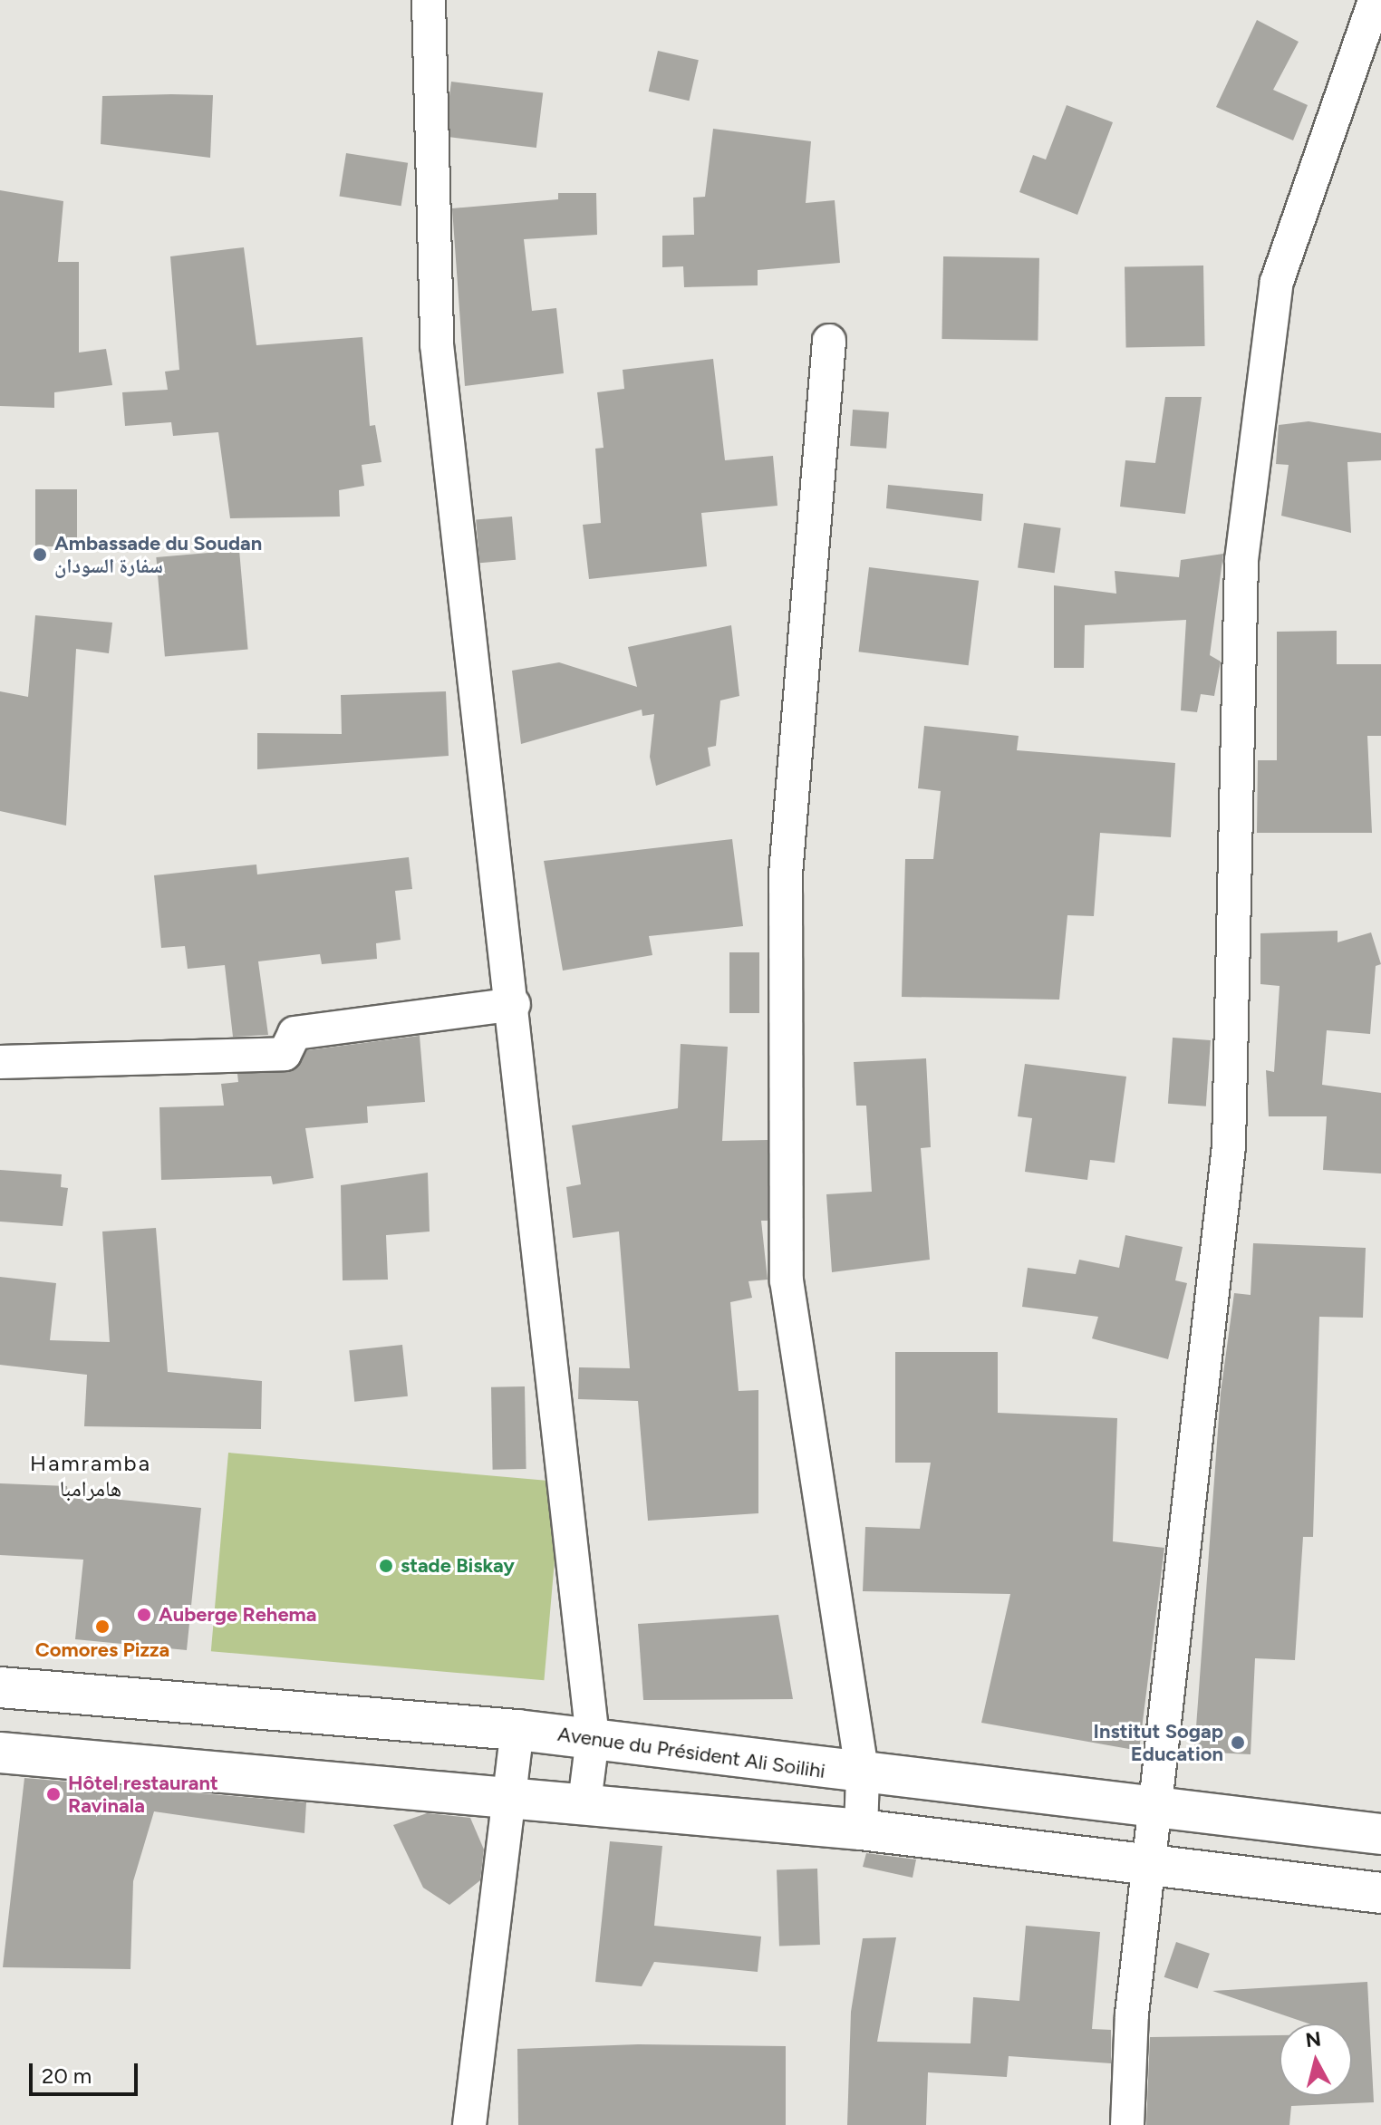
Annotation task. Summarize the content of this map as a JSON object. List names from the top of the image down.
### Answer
{
  "streets": {
    "street": ["Avenue du Président Ali Soilihi"]
  },
  "districts": ["Hamramba هامرامبا"],
  "places": [
    "Ambassade du Soudan سفارة السودان",
    "stade Biskay",
    "Auberge Rehema",
    "Comores Pizza",
    "Institut Sogap Education",
    "Hôtel restaurant Ravinala"
  ],
  "scale_bar": "20 m",
  "north": "top"
}
